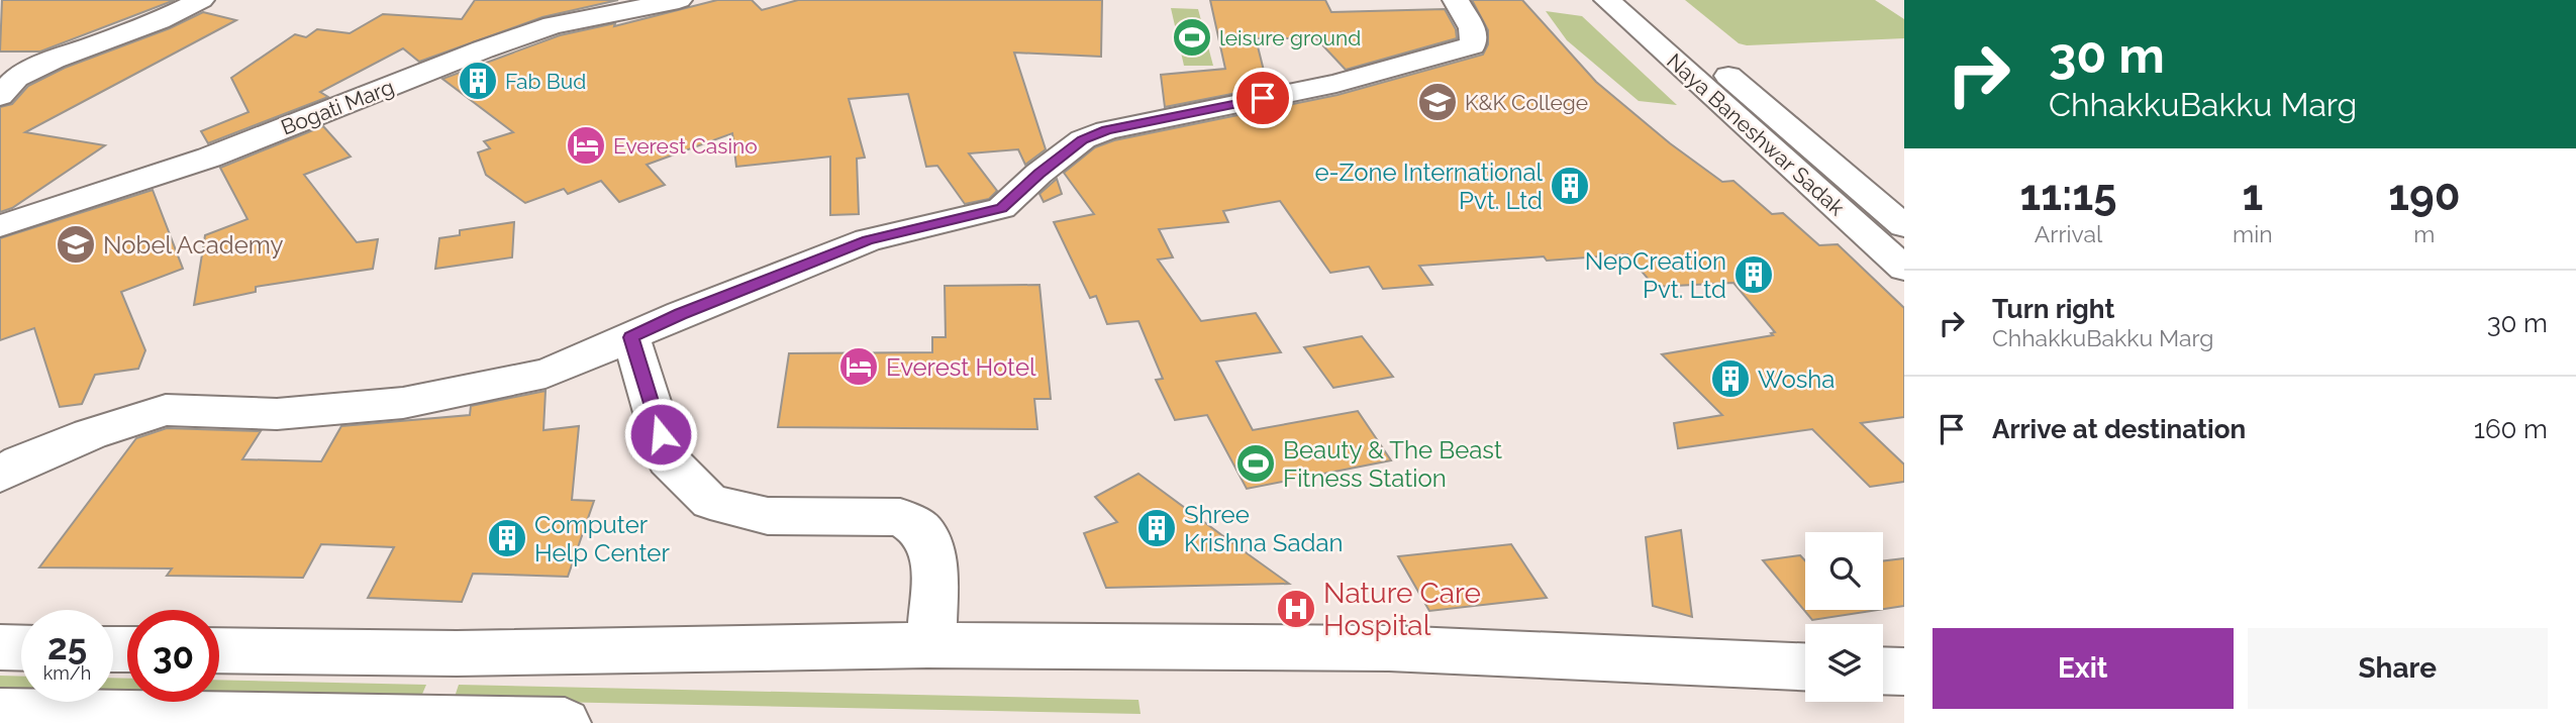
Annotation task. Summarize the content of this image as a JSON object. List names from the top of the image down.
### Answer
{
  "streets": {
    "main road": ["Bogati Marg", "Naya Baneshwar Sadak"]
  },
  "places": {
    "sports": ["leisure ground", "Beauty & The Beast Fitness Station"],
    "building": [
      "Fab Bud",
      "e-Zone International Pvt. Ltd",
      "NepCreation Pvt. Ltd",
      "Wosha",
      "Shree Krishna Sadan",
      "Computer Help Center"
    ],
    "school or university": ["K&K College", "Nobel Academy"],
    "hotel": ["Everest Casino", "Everest Hotel"],
    "hospital": ["Nature Care Hospital"]
  },
  "page": {
    "turn": ["30 m", "ChhakkuBakku Marg"],
    "eta": [
      "11:15",
      "Arrival",
      "1",
      "min",
      "190",
      "m"
    ],
    "list": [
      {
        "name": "Turn right",
        "note": "ChhakkuBakku Marg",
        "value": "30 m"
      },
      {
        "name": "Arrive at destination",
        "value": "160 m"
      }
    ],
    "speed": "25 km/h",
    "limit": "30",
    "buttons": ["Exit", "Share"]
  }
}
